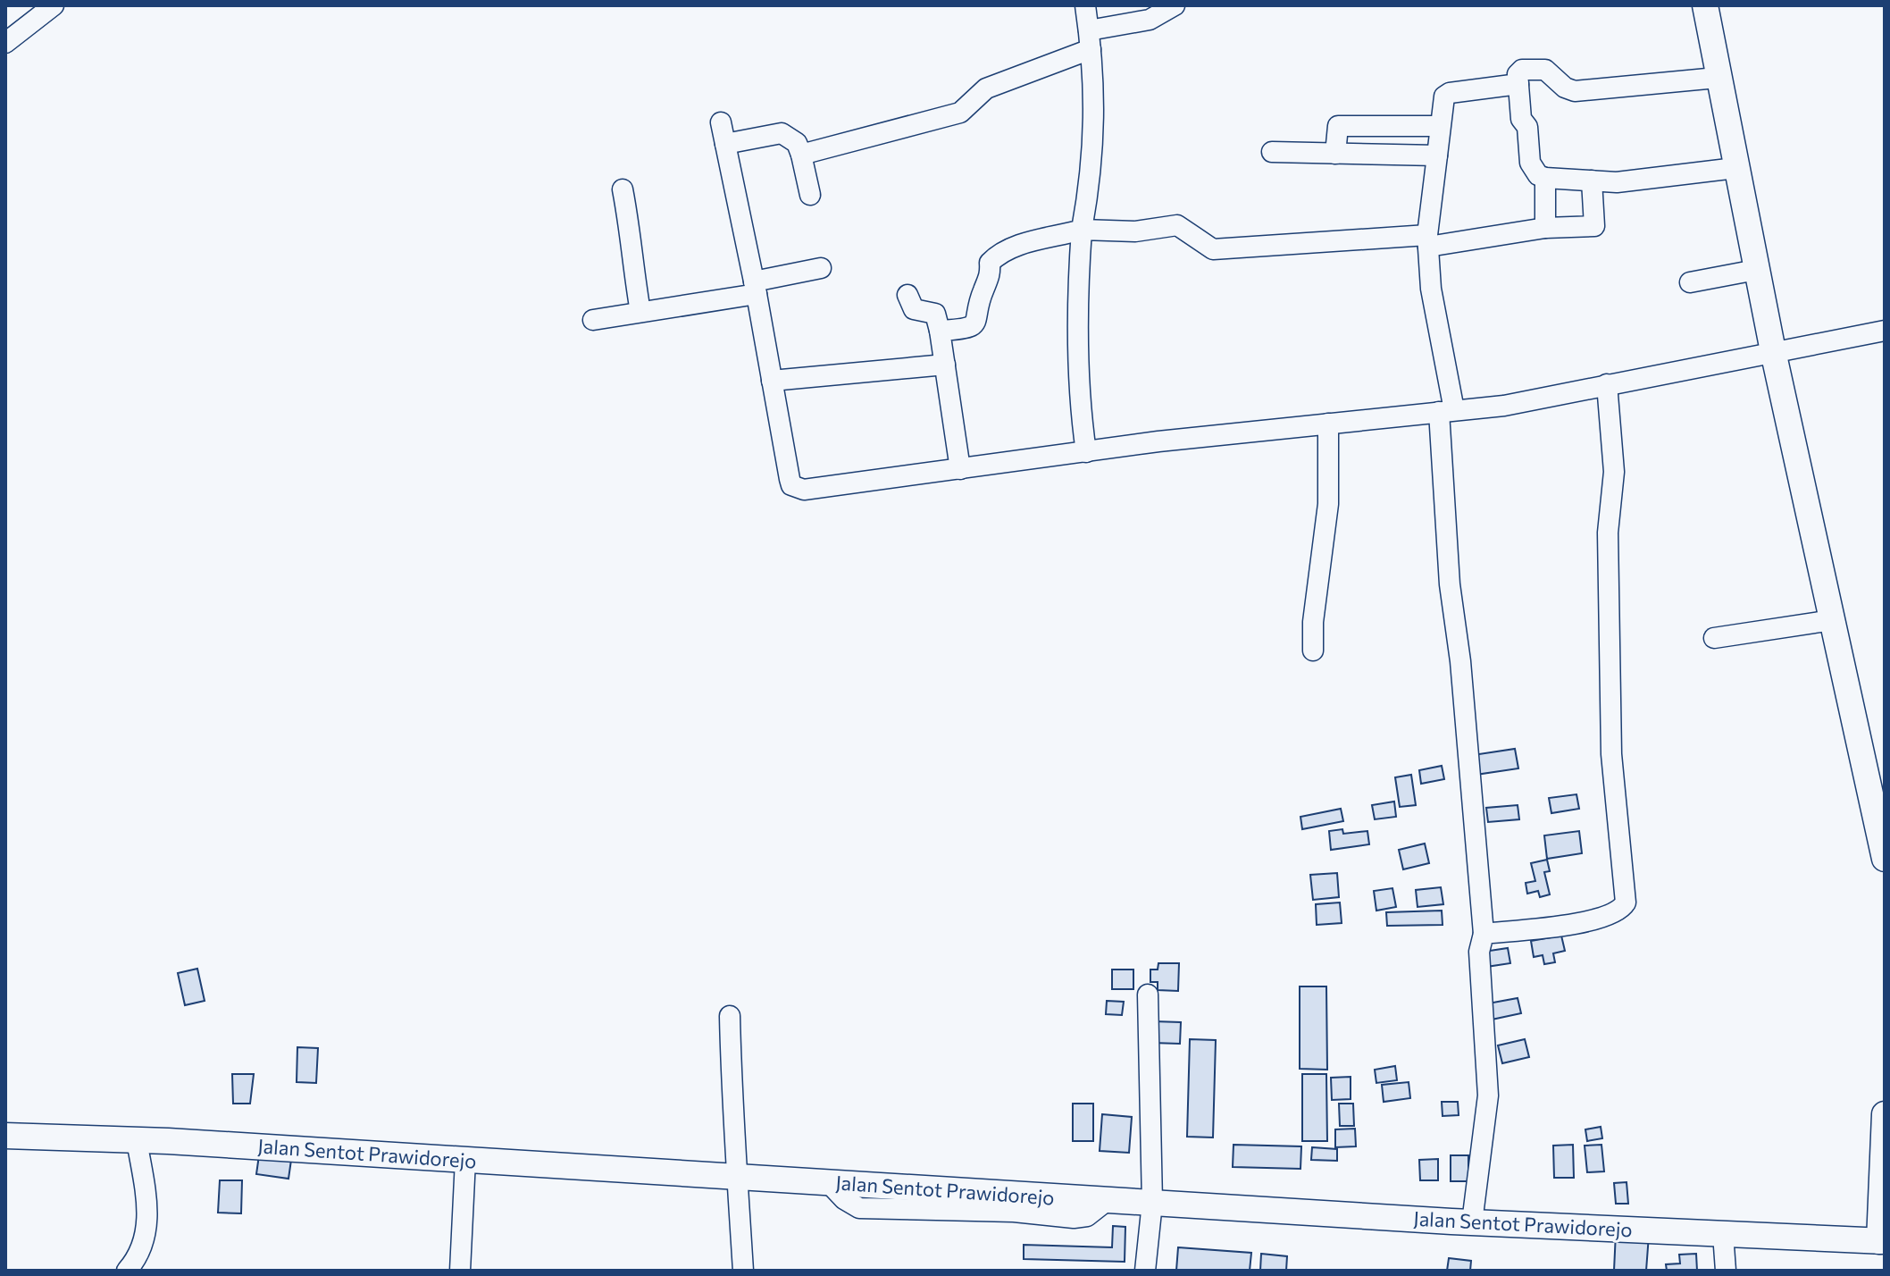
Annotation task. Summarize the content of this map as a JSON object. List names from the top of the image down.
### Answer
{
  "streets": {
    "main road": ["Jalan Sentot Prawidorejo"]
  }
}
